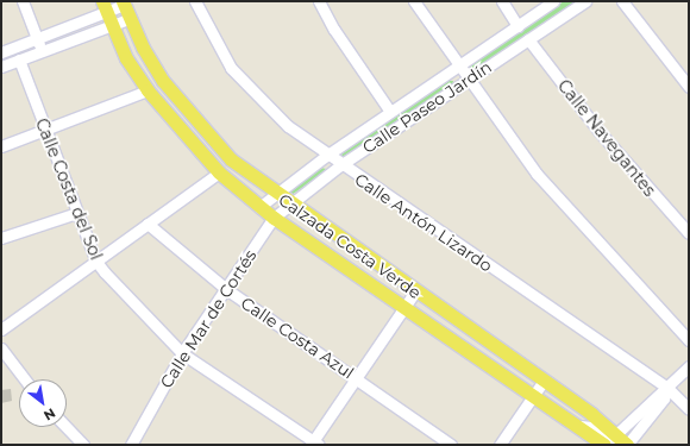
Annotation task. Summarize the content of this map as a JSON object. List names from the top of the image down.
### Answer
{
  "streets": {
    "main road": ["Calzada Costa Verde"],
    "street": [
      "Calle Paseo Jardín",
      "Calle Navegantes",
      "Calle Costa del Sol",
      "Calle Antón Lizardo",
      "Calle Mar de Cortés",
      "Calle Costa Azul"
    ]
  },
  "crossings": [
    ["Calle Paseo Jardín", "Calle Navegantes"],
    ["Calle Paseo Jardín", "Calle Antón Lizardo"],
    ["Calle Paseo Jardín", "Calzada Costa Verde"],
    ["Calle Paseo Jardín", "Calle Mar de Cortés"],
    ["Calle Costa del Sol", "Calle Mar de Cortés"],
    ["Calzada Costa Verde", "Calle Mar de Cortés"],
    ["Calle Mar de Cortés", "Calle Costa Azul"]
  ],
  "north": "bottom right"
}
